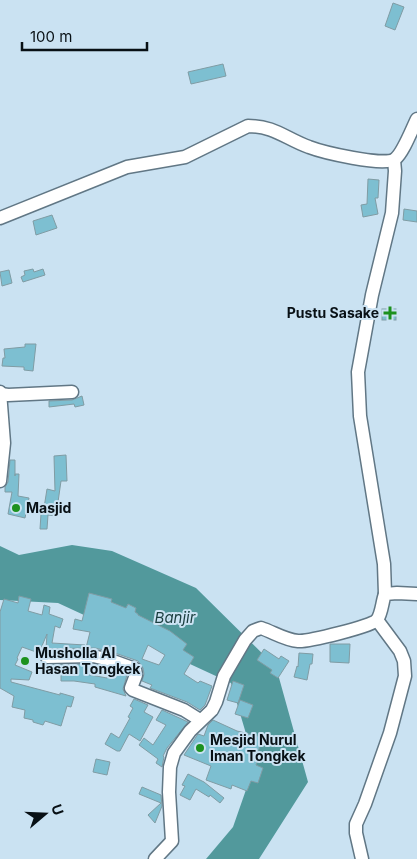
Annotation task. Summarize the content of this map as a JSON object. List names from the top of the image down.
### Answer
{
  "water": ["Banjir"],
  "places": {
    "health": ["Pustu Sasake"],
    "other": ["Masjid", "Musholla Al Hasan Tongkek", "Mesjid Nurul Iman Tongkek"]
  },
  "scale_bar": "100 m",
  "north": "right"
}
